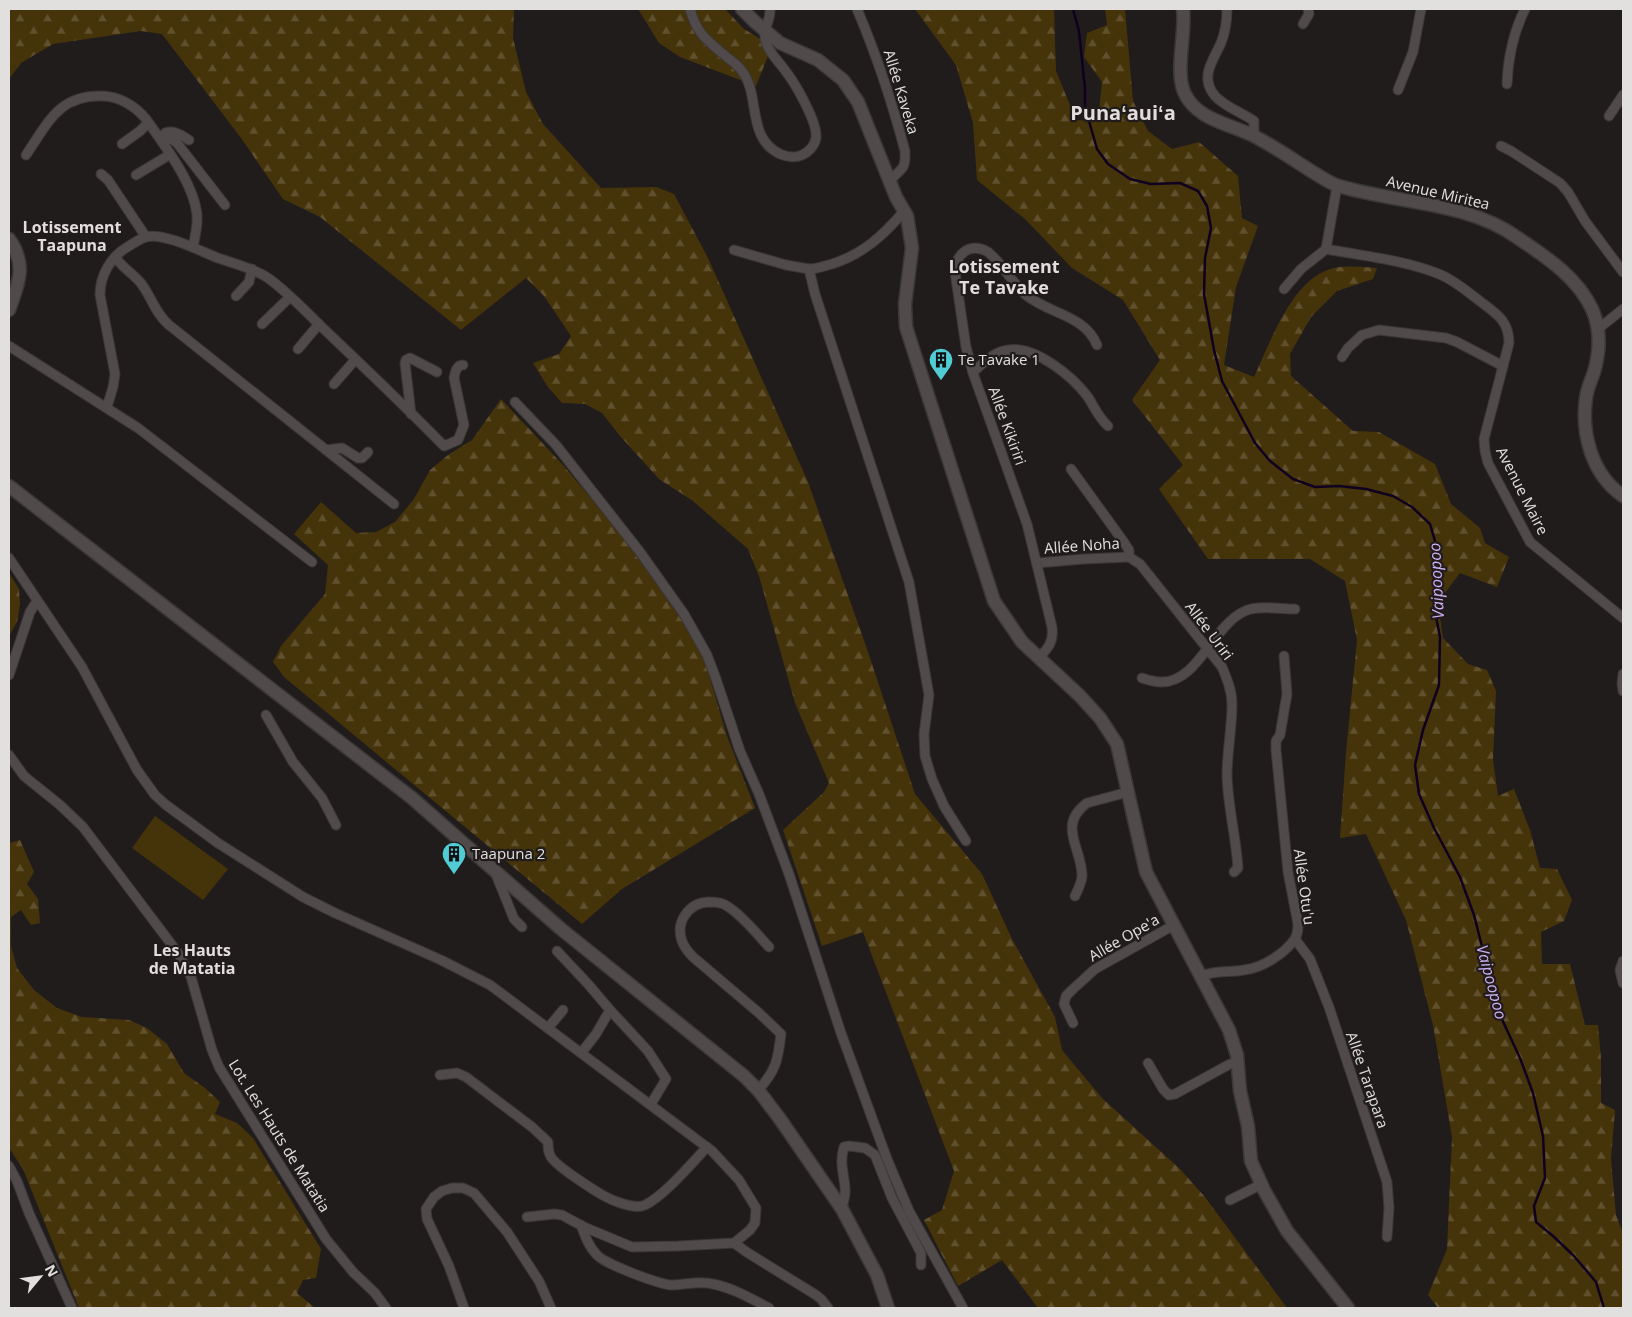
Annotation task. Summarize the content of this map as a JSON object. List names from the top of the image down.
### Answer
{
  "streets": {
    "main road": ["Avenue Miritea"],
    "street": [
      "Allée Kaveka",
      "Allée Kikiriri",
      "Avenue Maire",
      "Allée Noha",
      "Allée Uriri",
      "Allée Otu'u",
      "Allée Ope'a",
      "Allée Tarapara",
      "Lot. Les Hauts de Matatia"
    ]
  },
  "crossings": [
    ["Allée Kikiriri", "Allée Noha"],
    ["Allée Noha", "Allée Uriri"],
    ["Allée Otu'u", "Allée Tarapara"]
  ],
  "districts": [
    "Punaʻauiʻa",
    "Lotissement Taapuna",
    "Lotissement Te Tavake",
    "Les Hauts de Matatia"
  ],
  "water": ["Vaipoopoo"],
  "places": {
    "building": ["Te Tavake 1", "Taapuna 2"]
  },
  "north": "top right"
}
